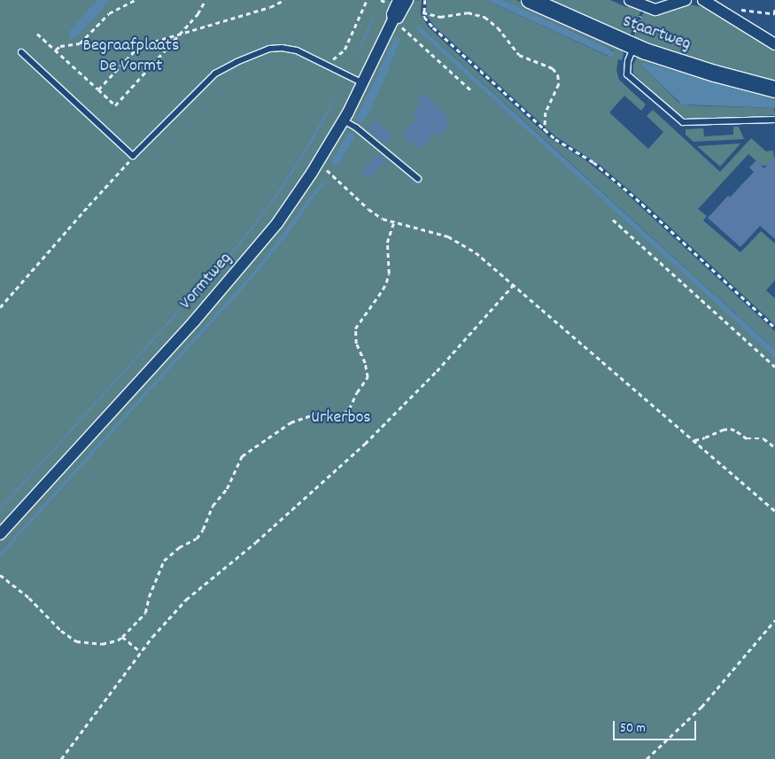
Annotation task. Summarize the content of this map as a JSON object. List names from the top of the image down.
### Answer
{
  "streets": {
    "main road": ["Staartweg"],
    "street": ["Vormtweg"]
  },
  "parks": ["Begraafplaats De Vormt", "Urkerbos"],
  "scale_bar": "50 m"
}
